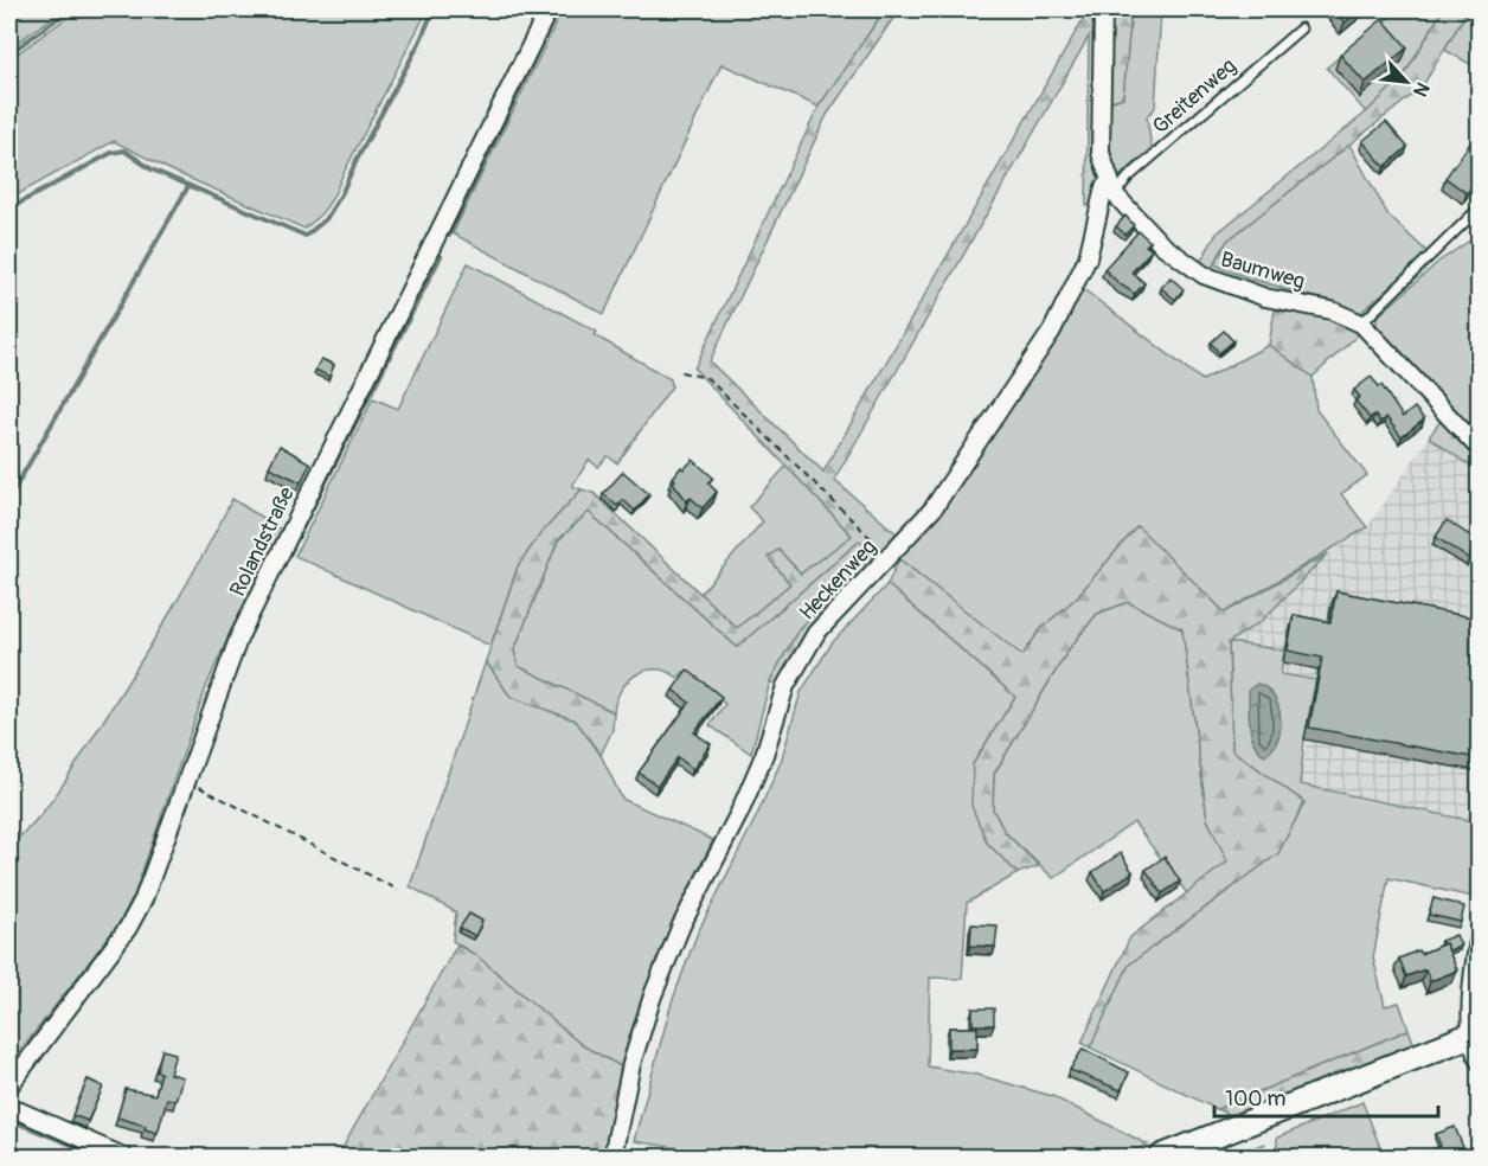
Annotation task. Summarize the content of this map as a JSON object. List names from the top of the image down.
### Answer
{
  "streets": {
    "street": ["Baumweg", "Rolandstraße", "Heckenweg"],
    "lane": ["Greitenweg"]
  },
  "crossings": [
    ["Greitenweg", "Baumweg"],
    ["Greitenweg", "Heckenweg"],
    ["Baumweg", "Heckenweg"]
  ],
  "scale_bar": "100 m",
  "north": "bottom right"
}
